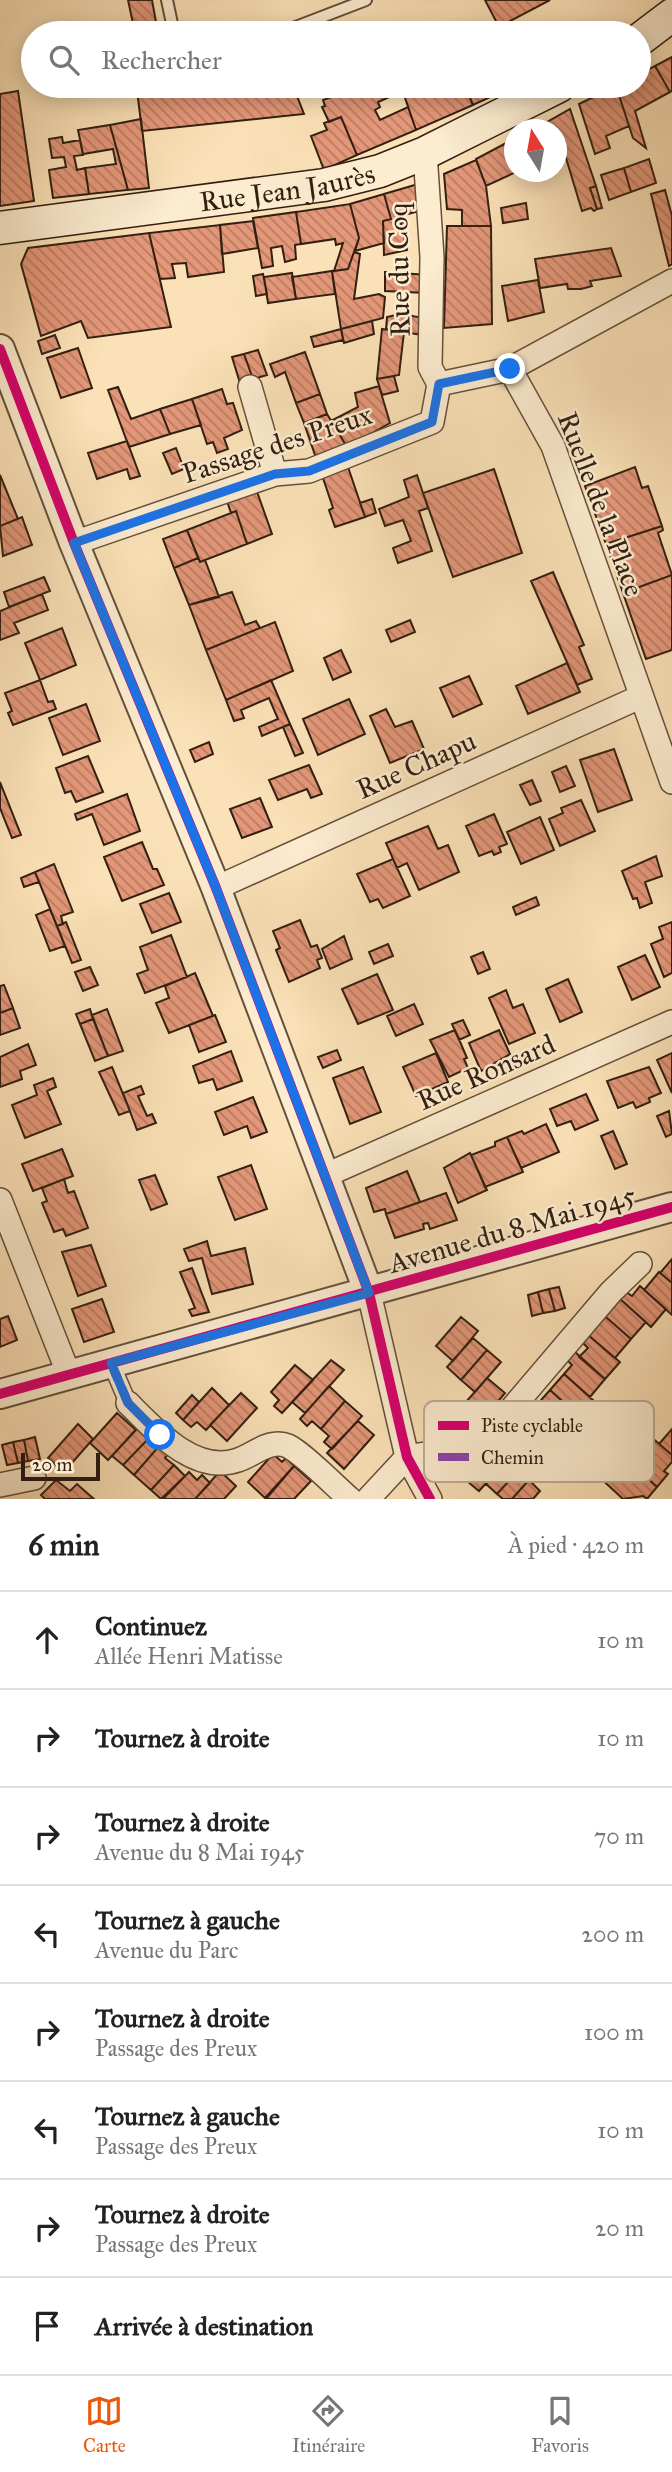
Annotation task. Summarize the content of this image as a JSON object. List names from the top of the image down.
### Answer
{
  "streets": {
    "main road": ["Rue Jean Jaurès"],
    "street": [
      "Rue du Coq",
      "Passage des Preux",
      "Ruelle de la Place",
      "Rue Chapu",
      "Rue Ronsard",
      "Avenue du 8 Mai 1945"
    ]
  },
  "crossings": [
    ["Rue Jean Jaurès", "Rue du Coq"],
    ["Rue du Coq", "Passage des Preux"],
    ["Ruelle de la Place", "Rue Chapu"]
  ],
  "legend": ["Piste cyclable", "Chemin"],
  "scale_bar": "20 m",
  "north": "top",
  "page": {
    "search": "Rechercher",
    "scale": "20 m",
    "heading": ["6 min", "À pied · 420 m"],
    "list": [
      ["Continuez", "Allée Henri Matisse", "10 m"],
      ["Tournez à droite", "10 m"],
      ["Tournez à droite", "Avenue du 8 Mai 1945", "70 m"],
      ["Tournez à gauche", "Avenue du Parc", "200 m"],
      ["Tournez à droite", "Passage des Preux", "100 m"],
      ["Tournez à gauche", "Passage des Preux", "10 m"],
      ["Tournez à droite", "Passage des Preux", "20 m"],
      "Arrivée à destination"
    ],
    "nav": ["Carte", "Itinéraire", "Favoris"]
  }
}
